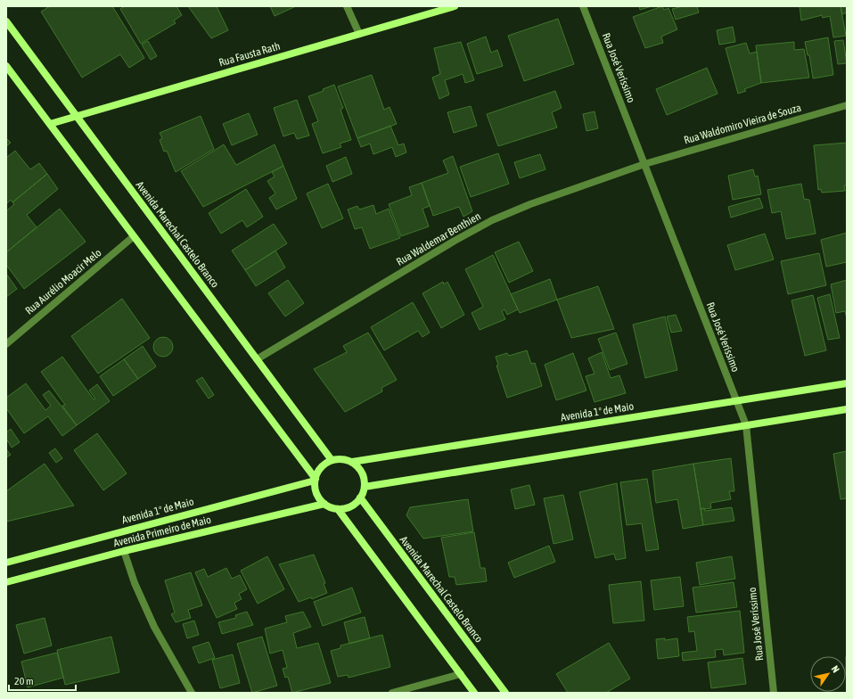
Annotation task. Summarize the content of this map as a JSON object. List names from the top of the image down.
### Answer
{
  "streets": {
    "main road": [
      "Rua Fausta Rath",
      "Avenida Marechal Castelo Branco",
      "Avenida 1º de Maio",
      "Avenida Primeiro de Maio"
    ],
    "street": [
      "Rua José Veríssimo",
      "Rua Waldomiro Vieira de Souza",
      "Rua Waldemar Benthien",
      "Rua Aurélio Moacir Melo"
    ]
  },
  "crossings": [
    ["Rua Fausta Rath", "Avenida Marechal Castelo Branco"],
    ["Rua José Veríssimo", "Rua Waldomiro Vieira de Souza"],
    ["Rua José Veríssimo", "Rua Waldemar Benthien"],
    ["Rua José Veríssimo", "Avenida 1º de Maio"],
    ["Rua Waldomiro Vieira de Souza", "Rua Waldemar Benthien"],
    ["Avenida Marechal Castelo Branco", "Rua Waldemar Benthien"],
    ["Avenida Marechal Castelo Branco", "Avenida 1º de Maio"],
    ["Avenida Marechal Castelo Branco", "Avenida Primeiro de Maio"],
    ["Avenida 1º de Maio", "Avenida Primeiro de Maio"]
  ],
  "scale_bar": "20 m",
  "north": "top right"
}
